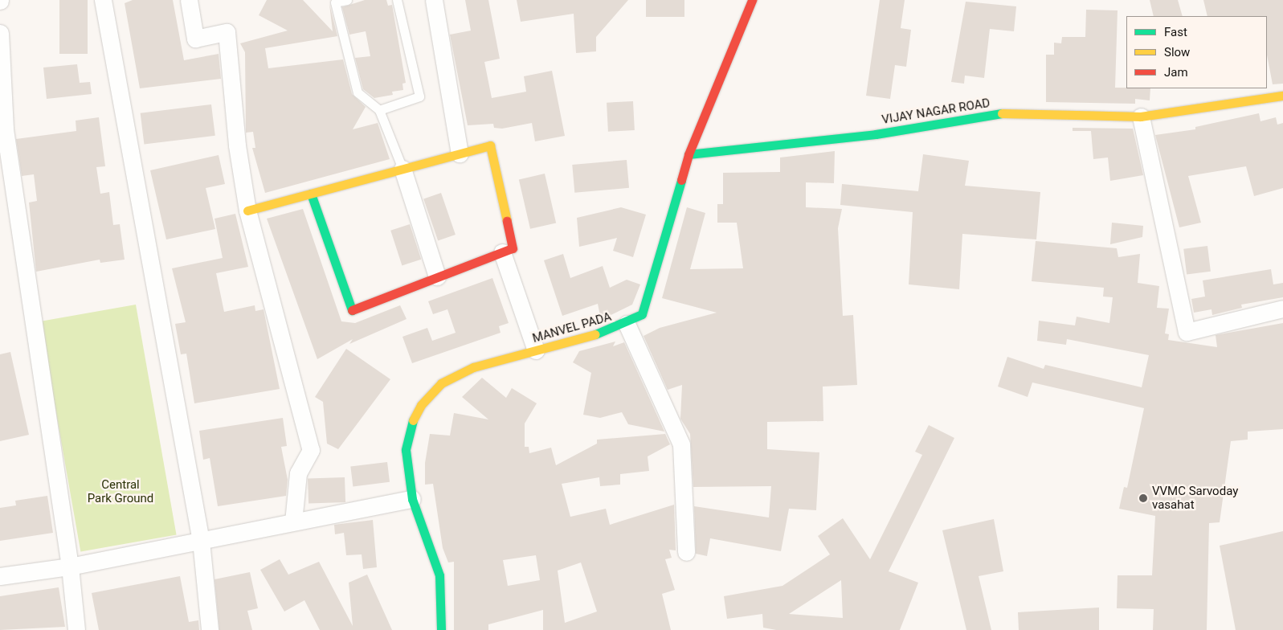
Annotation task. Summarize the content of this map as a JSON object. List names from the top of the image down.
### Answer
{
  "streets": {
    "street": ["VIJAY NAGAR ROAD", "MANVEL PADA"]
  },
  "crossings": [
    ["VIJAY NAGAR ROAD", "MANVEL PADA"]
  ],
  "parks": ["Central Park Ground"],
  "places": ["VVMC Sarvoday vasahat"],
  "legend": ["Fast", "Slow", "Jam"]
}
